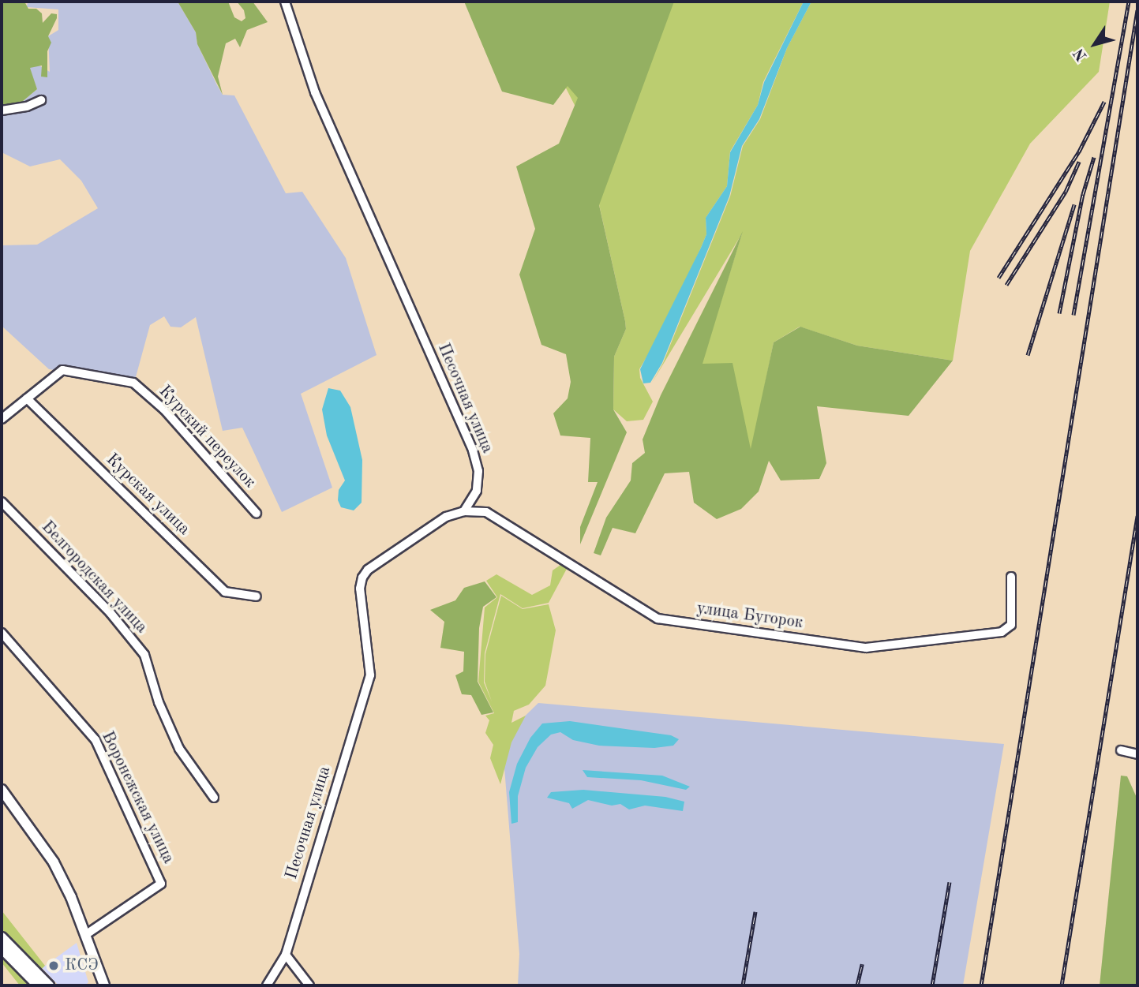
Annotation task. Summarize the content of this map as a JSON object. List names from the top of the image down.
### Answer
{
  "streets": {
    "street": [
      "Песочная улица",
      "Курский переулок",
      "Курская улица",
      "Белгородская улица",
      "улица Бугорок",
      "Воронежская улица"
    ]
  },
  "crossings": [
    ["Песочная улица", "улица Бугорок"],
    ["Курский переулок", "Курская улица"]
  ],
  "places": ["КСЭ"],
  "north": "bottom left"
}
